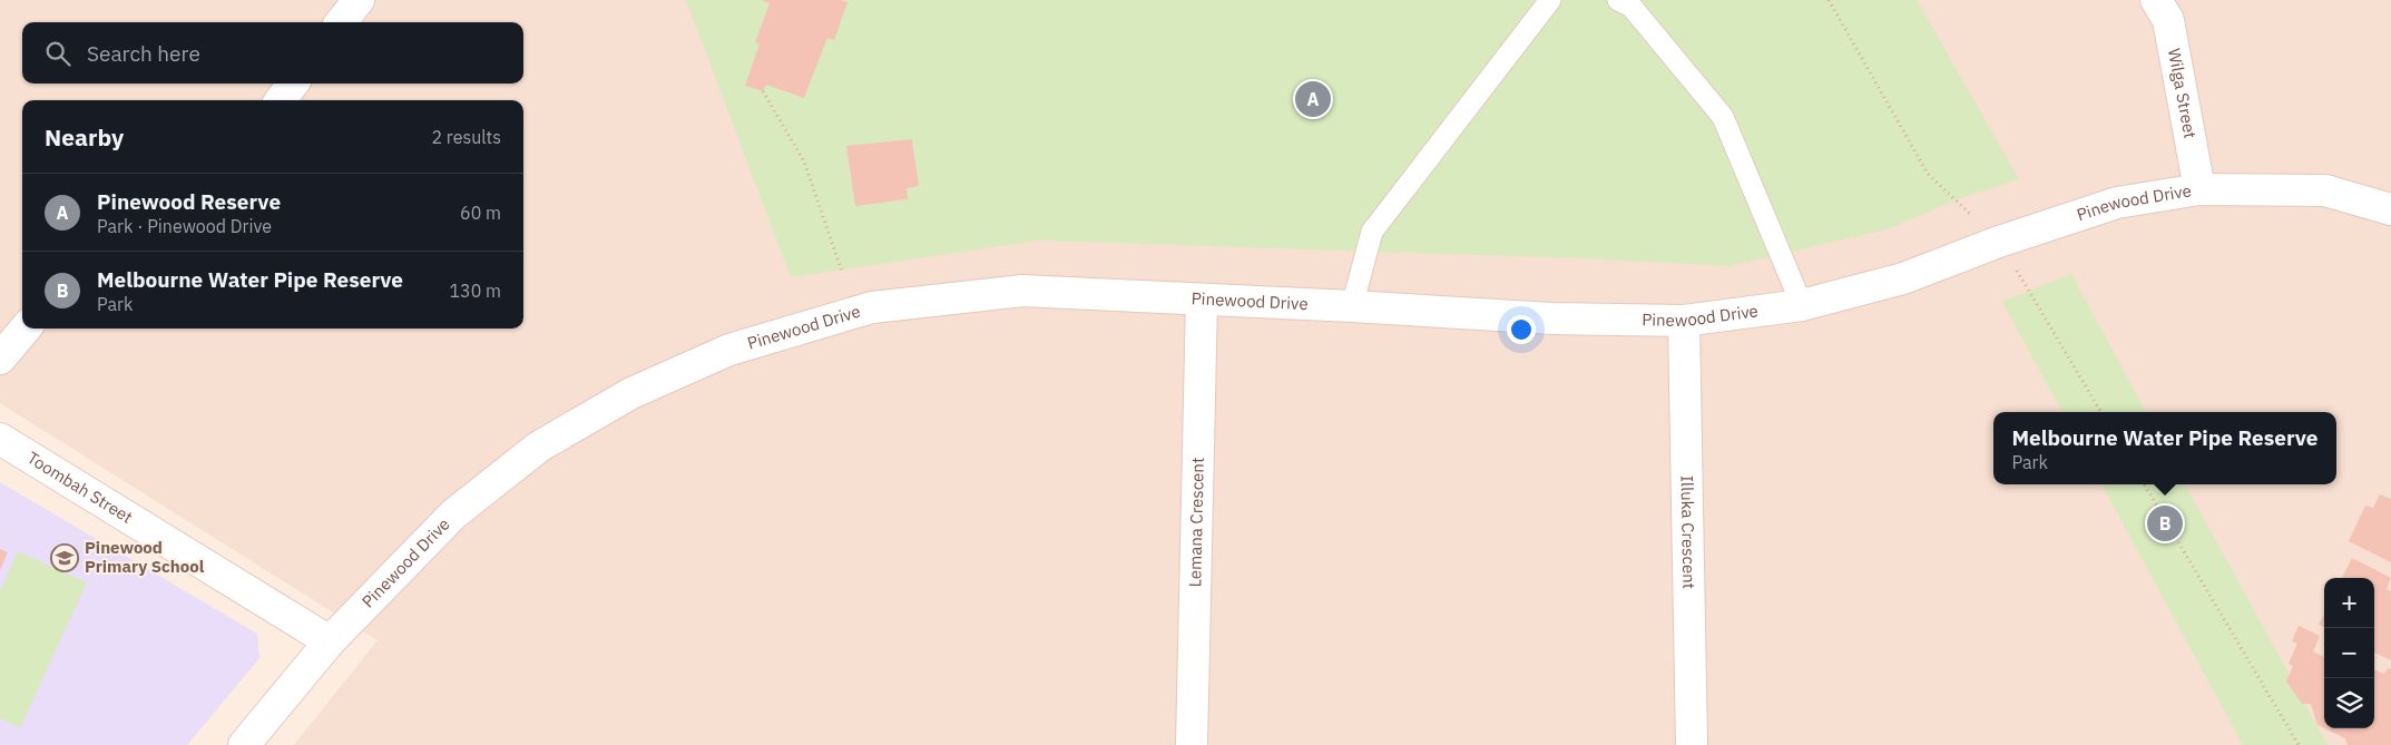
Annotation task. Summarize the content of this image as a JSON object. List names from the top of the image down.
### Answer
{
  "streets": {
    "street": [
      "Wilga Street",
      "Pinewood Drive",
      "Toombah Street",
      "Lemana Crescent",
      "Illuka Crescent"
    ]
  },
  "crossings": [
    ["Wilga Street", "Pinewood Drive"],
    ["Pinewood Drive", "Toombah Street"],
    ["Pinewood Drive", "Lemana Crescent"],
    ["Pinewood Drive", "Illuka Crescent"]
  ],
  "places": {
    "school or university": ["Pinewood Primary School"]
  },
  "page": {
    "search": "Search here",
    "pins": ["A", "B"],
    "heading": ["Nearby", "2 results"],
    "list": [
      {
        "mark": "A",
        "name": "Pinewood Reserve",
        "note": "Park · Pinewood Drive",
        "value": "60 m"
      },
      {
        "mark": "B",
        "name": "Melbourne Water Pipe Reserve",
        "note": "Park",
        "value": "130 m"
      }
    ],
    "popup": ["Melbourne Water Pipe Reserve", "Park"],
    "map_buttons": ["+", "−"]
  }
}
